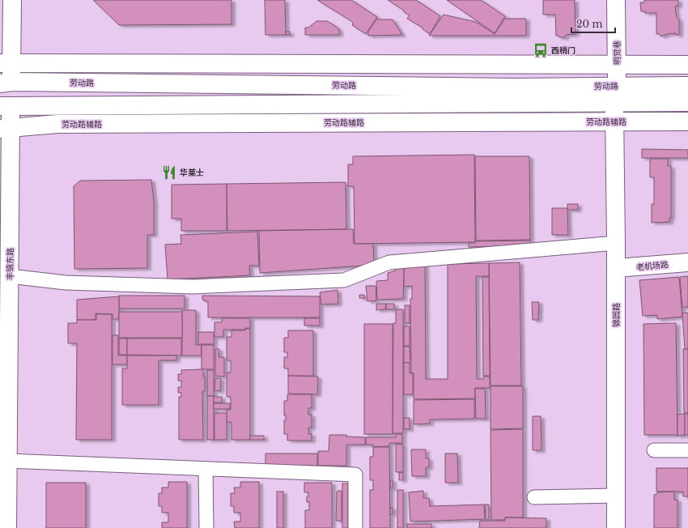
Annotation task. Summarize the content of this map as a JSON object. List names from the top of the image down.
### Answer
{
  "streets": {
    "street": [
      "明觉巷",
      "劳动路",
      "劳动路辅路",
      "丰镐东路",
      "老机场路",
      "锦园路"
    ]
  },
  "crossings": [
    ["明觉巷", "劳动路"],
    ["明觉巷", "锦园路"],
    ["劳动路", "丰镐东路"],
    ["劳动路", "锦园路"],
    ["劳动路辅路", "丰镐东路"],
    ["劳动路辅路", "锦园路"],
    ["老机场路", "锦园路"]
  ],
  "places": {
    "bus stop": ["西稍门"],
    "restaurant": ["华莱士"]
  },
  "scale_bar": "20 m"
}
